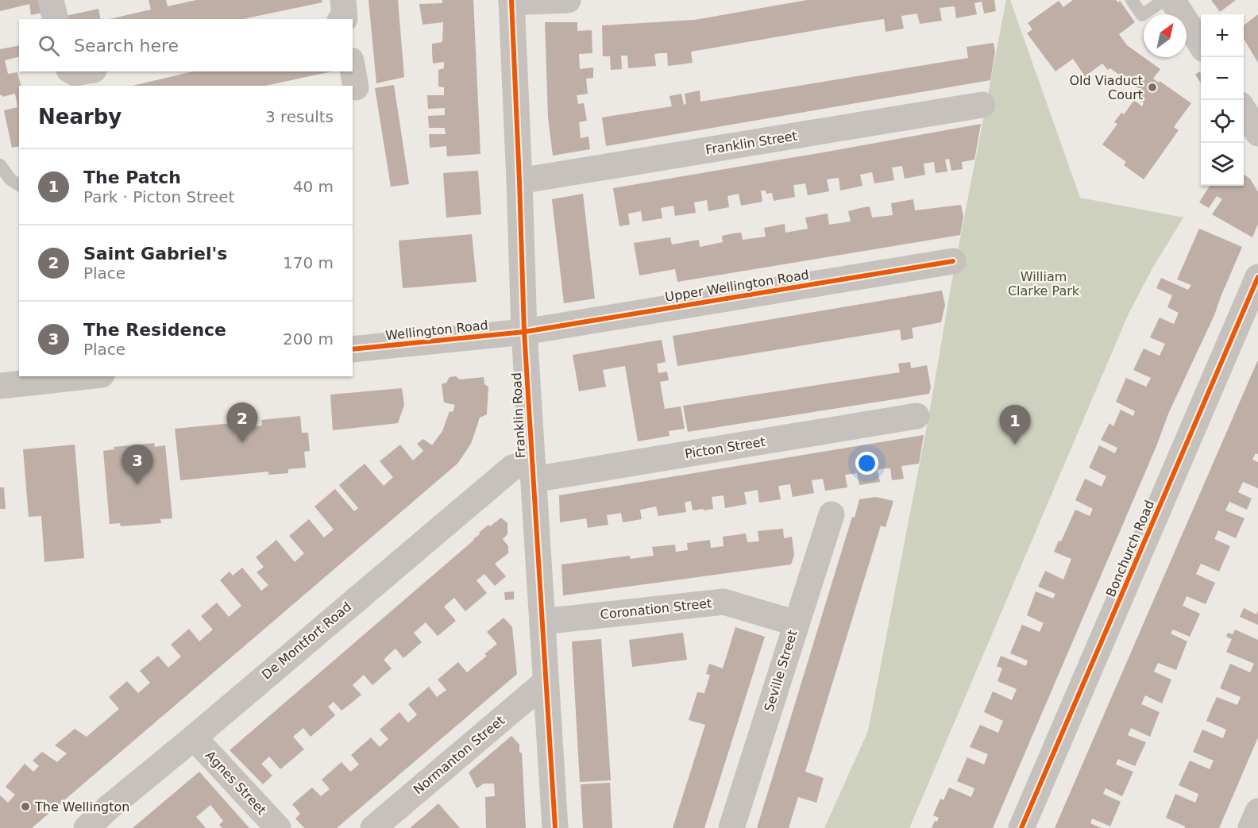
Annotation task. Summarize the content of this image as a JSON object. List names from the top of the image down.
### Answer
{
  "streets": {
    "street": [
      "Franklin Street",
      "Upper Wellington Road",
      "Wellington Road",
      "Franklin Road",
      "Picton Street",
      "Bonchurch Road",
      "Coronation Street",
      "De Montfort Road",
      "Seville Street",
      "Normanton Street",
      "Agnes Street"
    ]
  },
  "crossings": [
    ["Franklin Street", "Franklin Road"],
    ["Upper Wellington Road", "Wellington Road"],
    ["Upper Wellington Road", "Franklin Road"],
    ["Wellington Road", "Franklin Road"],
    ["Franklin Road", "Picton Street"],
    ["Franklin Road", "Coronation Street"],
    ["Franklin Road", "De Montfort Road"],
    ["Franklin Road", "Normanton Street"],
    ["Picton Street", "De Montfort Road"],
    ["Coronation Street", "Seville Street"],
    ["De Montfort Road", "Agnes Street"]
  ],
  "parks": ["William Clarke Park"],
  "places": ["Old Viaduct Court", "The Wellington"],
  "north": "top right",
  "page": {
    "map_buttons": ["+", "−"],
    "search": "Search here",
    "heading": ["Nearby", "3 results"],
    "list": [
      {
        "mark": "1",
        "name": "The Patch",
        "note": "Park · Picton Street",
        "value": "40 m"
      },
      {
        "mark": "2",
        "name": "Saint Gabriel's",
        "note": "Place",
        "value": "170 m"
      },
      {
        "mark": "3",
        "name": "The Residence",
        "note": "Place",
        "value": "200 m"
      }
    ],
    "pins": ["2", "1", "3"]
  }
}
